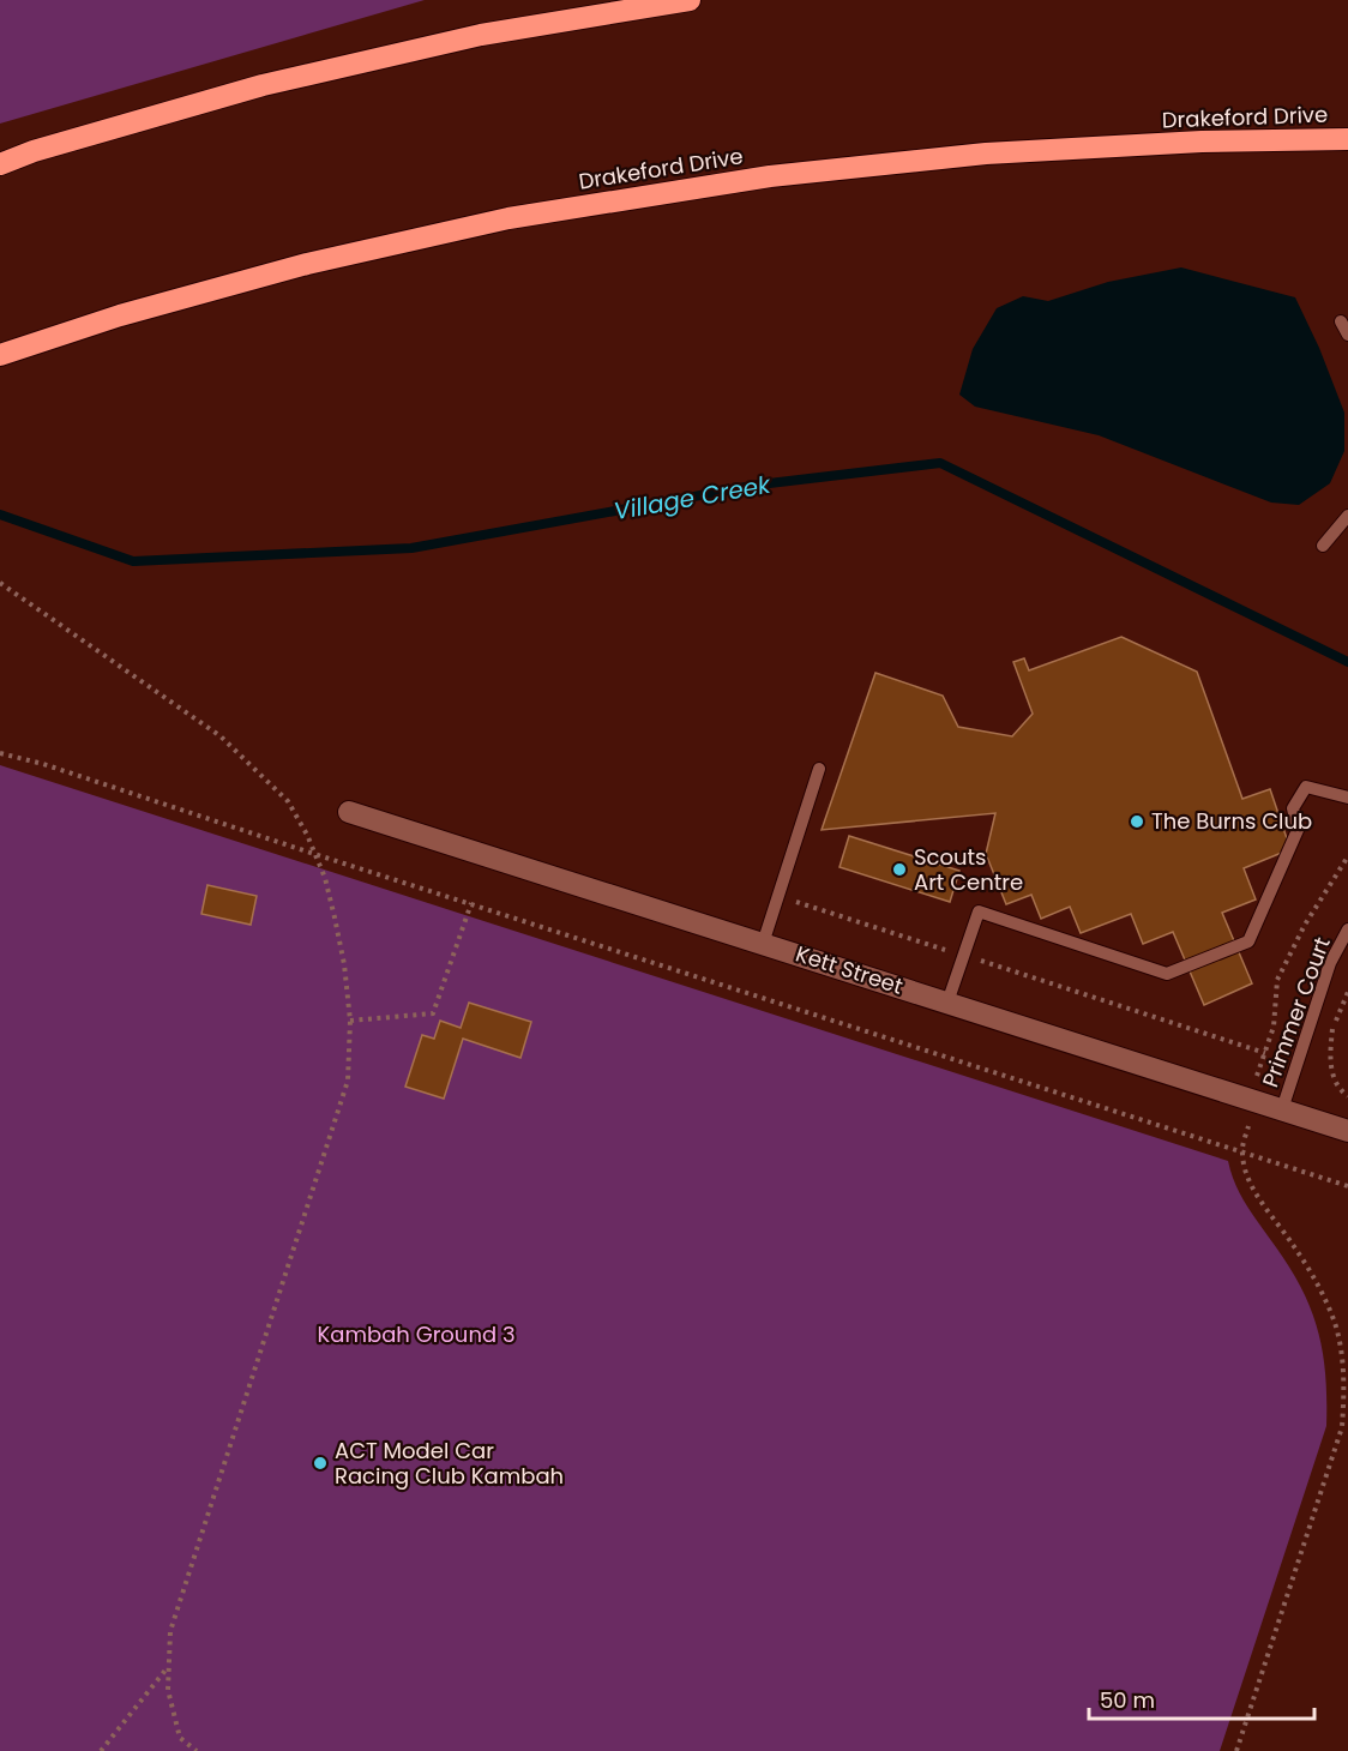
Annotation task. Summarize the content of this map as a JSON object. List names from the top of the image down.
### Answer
{
  "streets": {
    "highway": ["Drakeford Drive"],
    "street": ["Kett Street"],
    "lane": ["Primmer Court"]
  },
  "crossings": [
    ["Kett Street", "Primmer Court"]
  ],
  "water": ["Village Creek"],
  "parks": ["Kambah Ground 3"],
  "places": ["The Burns Club", "Scouts Art Centre", "ACT Model Car Racing Club Kambah"],
  "scale_bar": "50 m"
}
